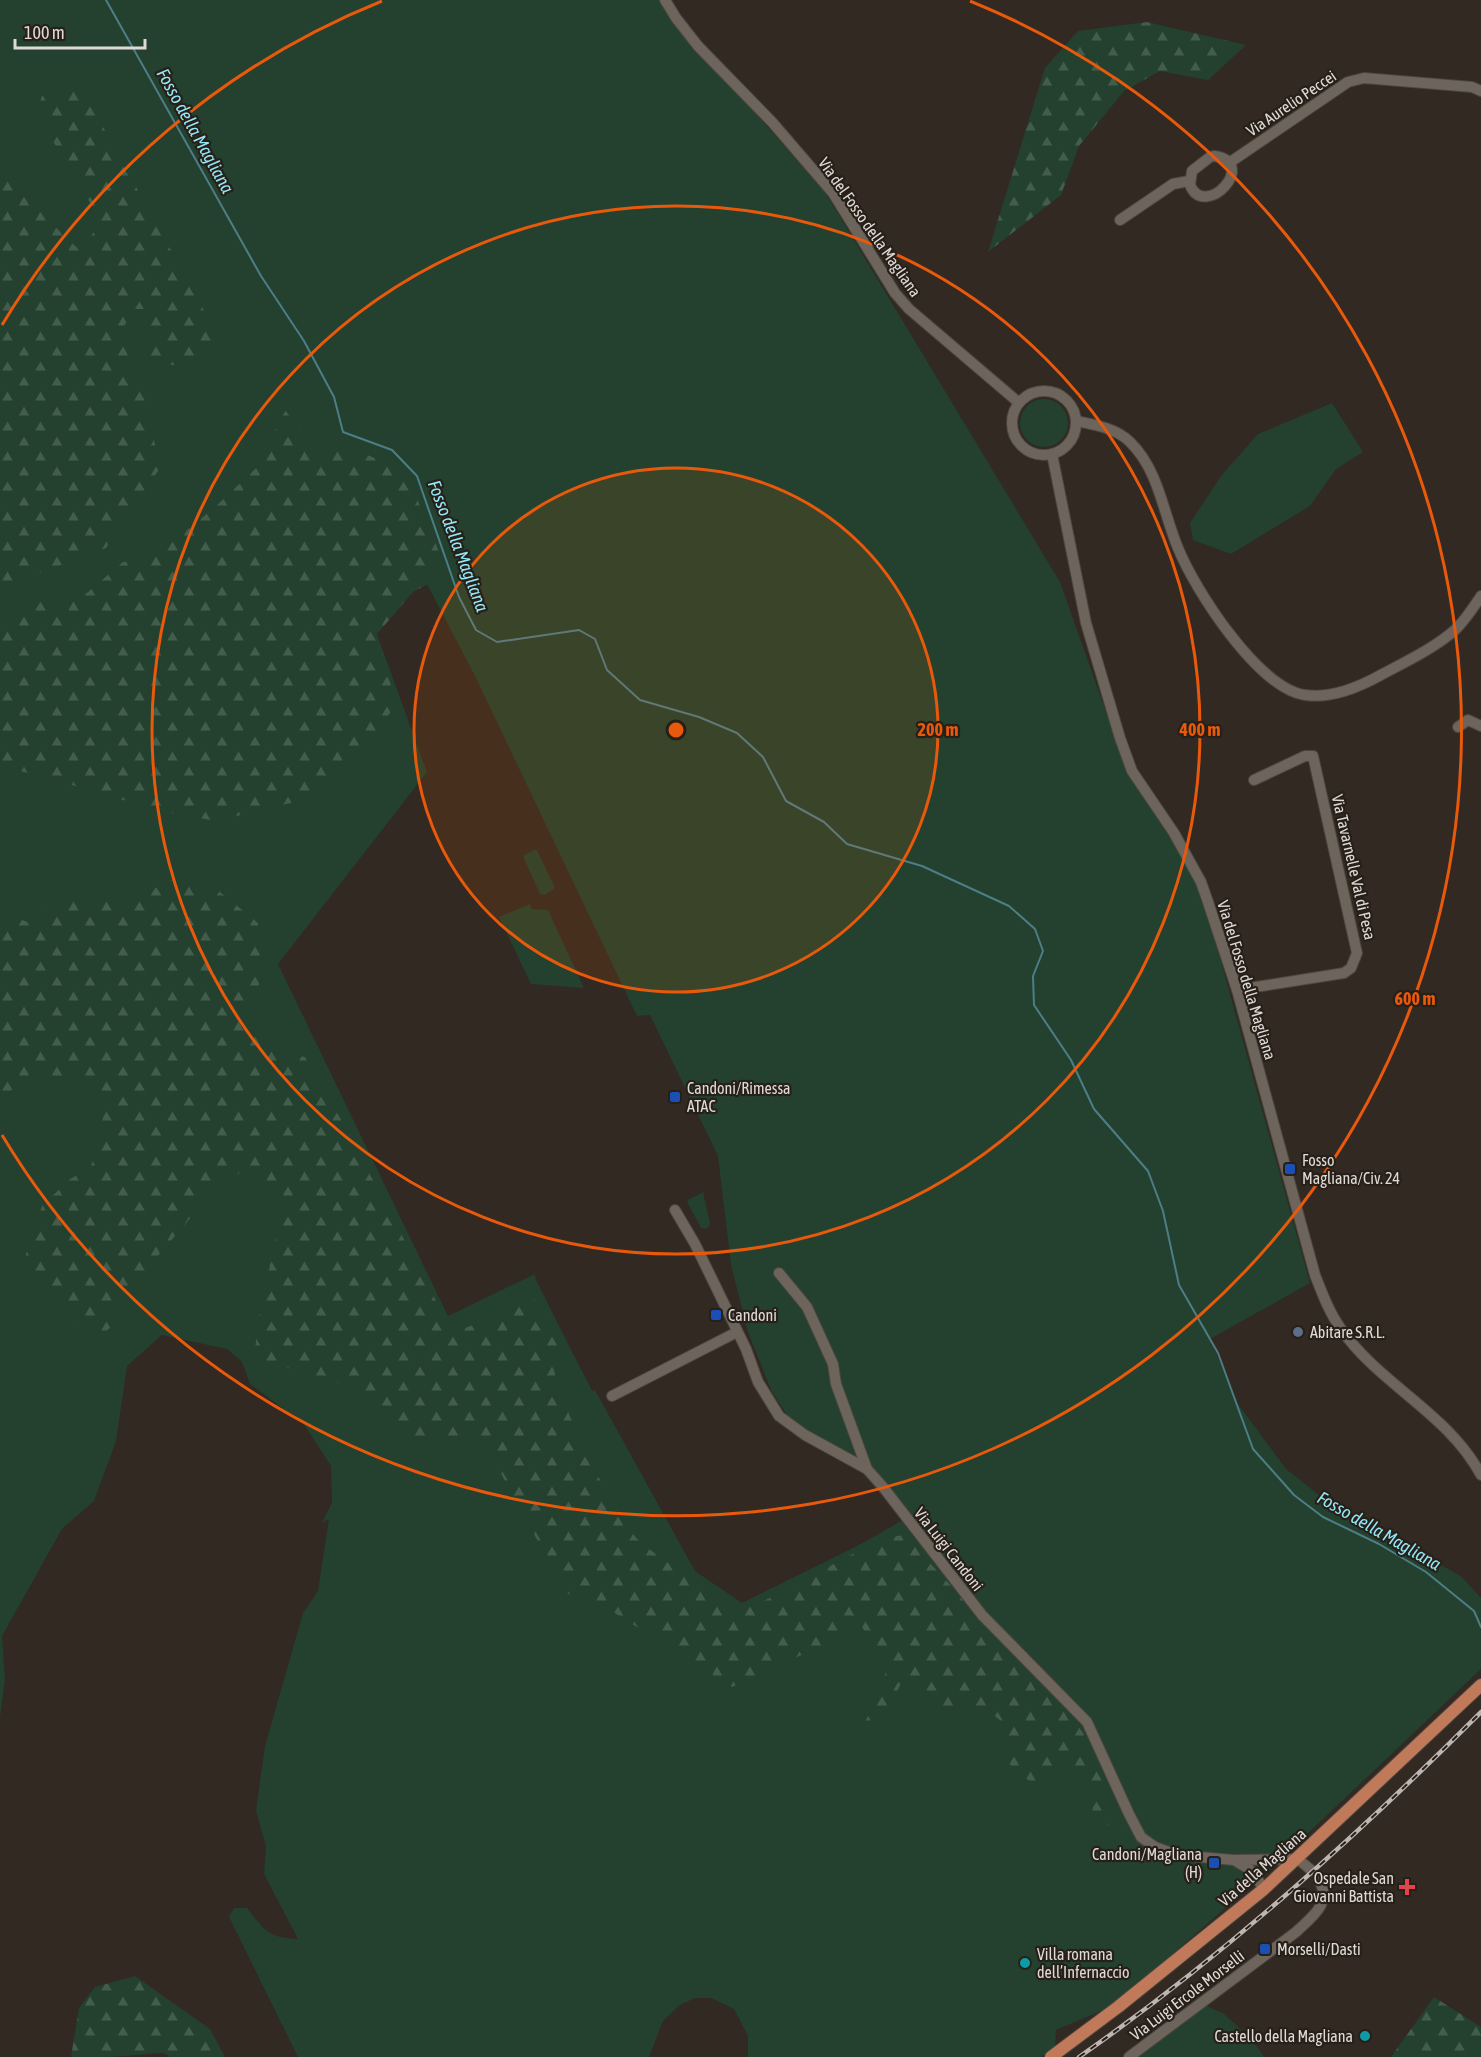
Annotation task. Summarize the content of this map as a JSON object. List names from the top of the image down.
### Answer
{
  "streets": {
    "main road": ["Via della Magliana"],
    "street": [
      "Via Aurelio Peccei",
      "Via del Fosso della Magliana",
      "Via Tavarnelle Val di Pesa",
      "Via Luigi Candoni",
      "Via Luigi Ercole Morselli"
    ]
  },
  "crossings": [
    ["Via del Fosso della Magliana", "Via Tavarnelle Val di Pesa"],
    ["Via Luigi Candoni", "Via della Magliana"]
  ],
  "water": ["Fosso della Magliana"],
  "places": {
    "transit": [
      "Candoni/Rimessa ATAC",
      "Fosso Magliana/Civ. 24",
      "Candoni",
      "Candoni/Magliana (H)",
      "Morselli/Dasti"
    ],
    "other": ["Abitare S.R.L.", "Villa romana dell’Infernaccio", "Castello della Magliana"],
    "health": ["Ospedale San Giovanni Battista"]
  },
  "scale_bar": "100 m",
  "rings": ["200 m", "400 m", "600 m"]
}
